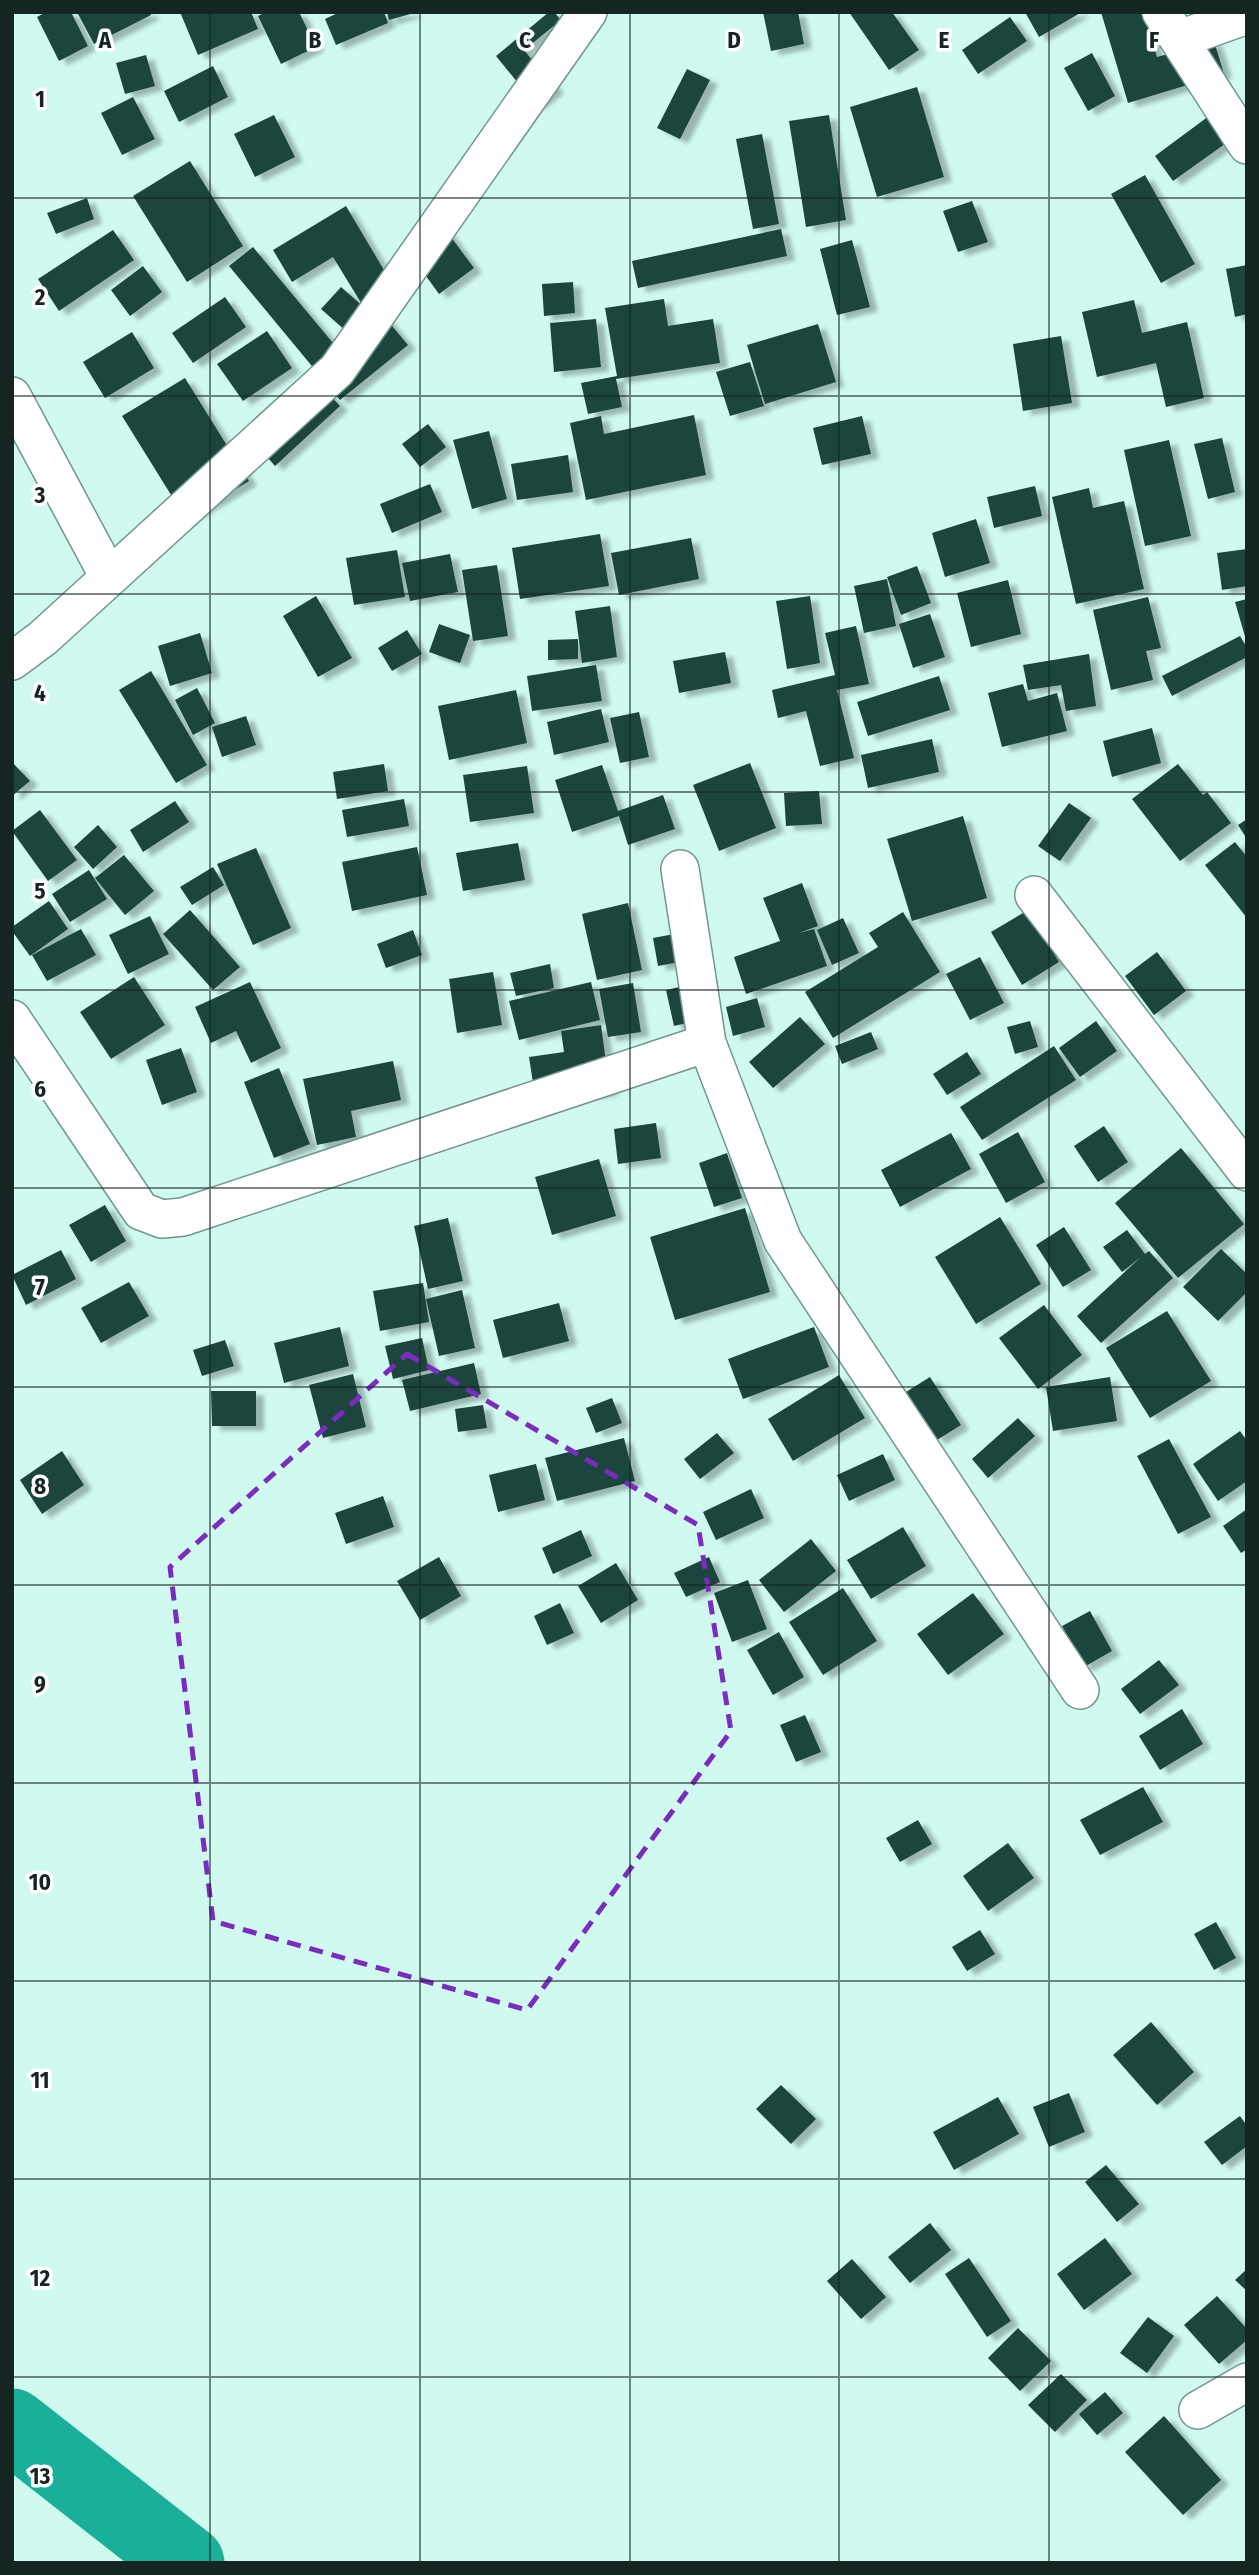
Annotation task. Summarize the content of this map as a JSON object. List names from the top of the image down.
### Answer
{
  "grid": {
    "columns": [
      "A",
      "B",
      "C",
      "D",
      "E",
      "F"
    ],
    "rows": [
      "1",
      "2",
      "3",
      "4",
      "5",
      "6",
      "7",
      "8",
      "9",
      "10",
      "11",
      "12",
      "13"
    ]
  }
}
